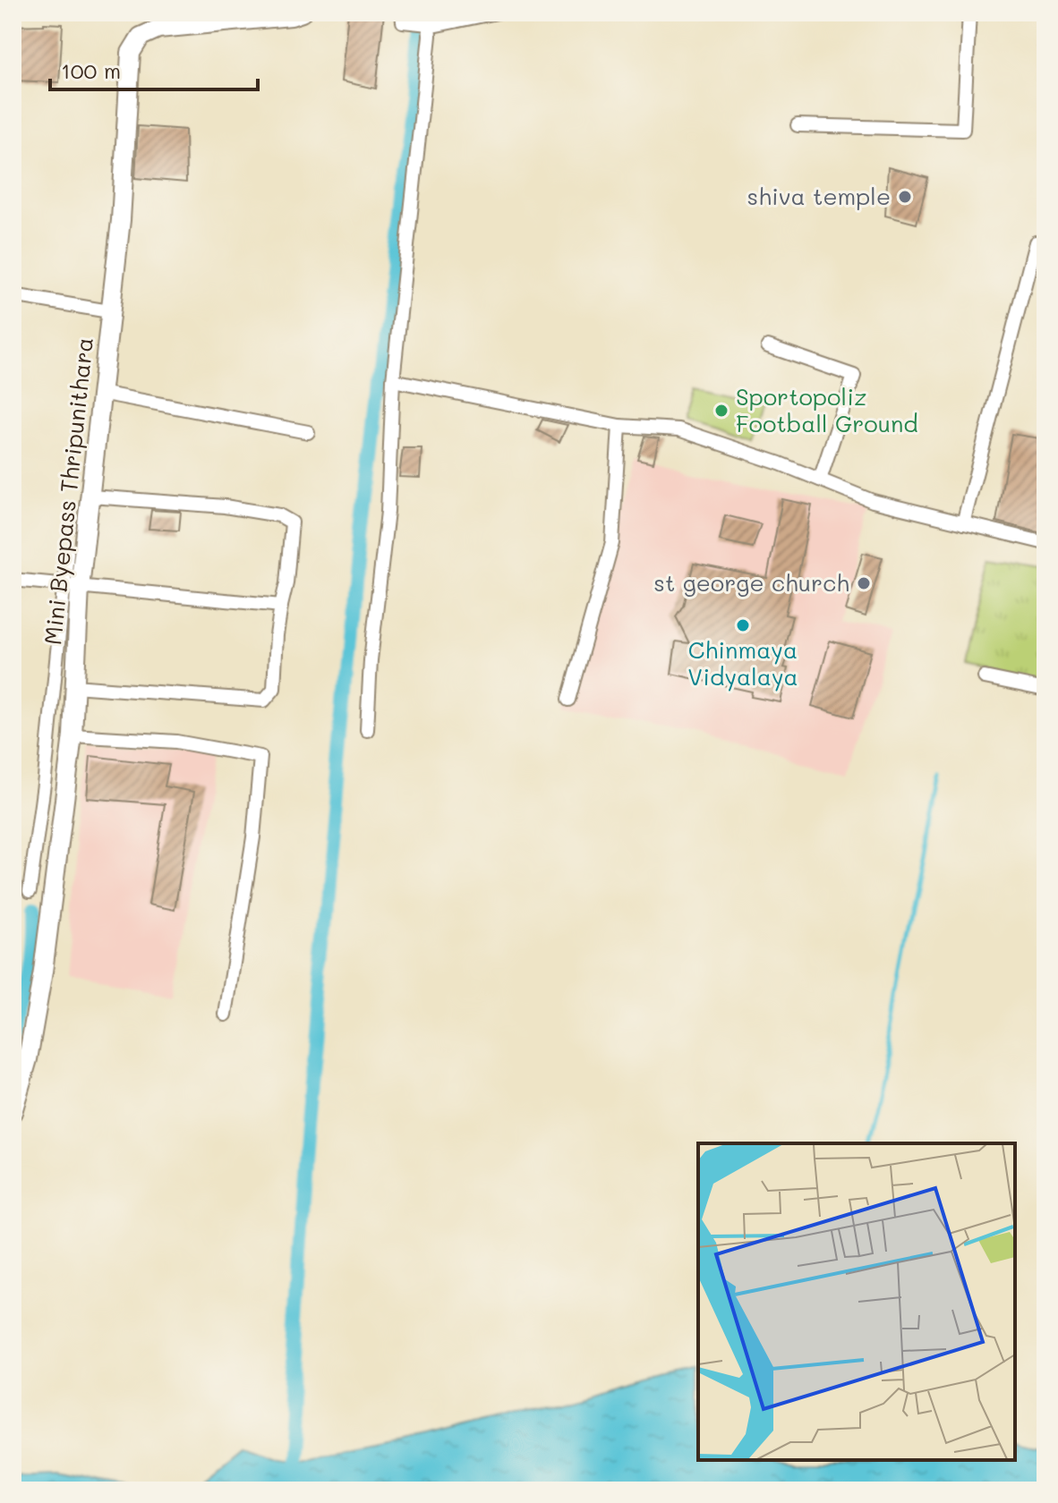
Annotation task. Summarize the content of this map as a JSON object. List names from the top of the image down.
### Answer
{
  "streets": {
    "main road": ["Mini Byepass Thripunithara"]
  },
  "places": [
    "shiva temple",
    "Sportopoliz Football Ground",
    "st george church",
    "Chinmaya Vidyalaya"
  ],
  "scale_bar": "100 m"
}
